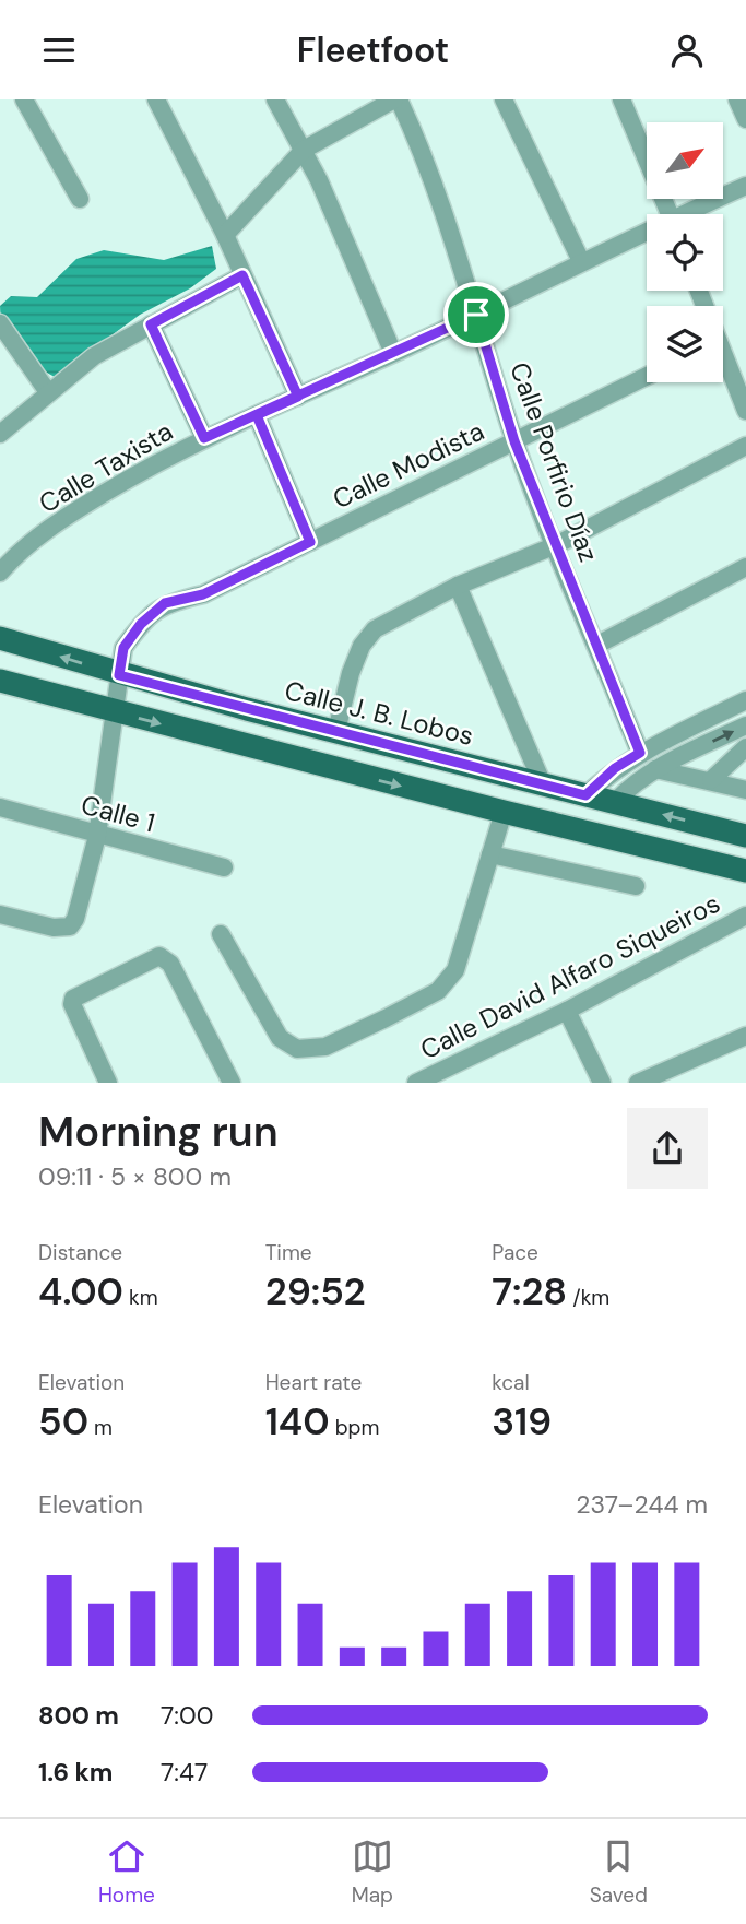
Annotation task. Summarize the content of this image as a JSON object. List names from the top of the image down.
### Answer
{
  "streets": {
    "main road": ["Calle J. B. Lobos"],
    "street": [
      "Calle Porfirio Díaz",
      "Calle Modista",
      "Calle Taxista",
      "Calle 1",
      "Calle David Alfaro Siqueiros"
    ]
  },
  "crossings": [
    ["Calle Porfirio Díaz", "Calle Modista"],
    ["Calle Porfirio Díaz", "Calle Taxista"],
    ["Calle Modista", "Calle J. B. Lobos"],
    ["Calle Modista", "Calle 1"]
  ],
  "north": "top right",
  "page": {
    "header": "Fleetfoot",
    "heading": ["Morning run", "09:11 · 5 × 800 m"],
    "stats": [
      ["Distance", "4.00 km"],
      ["Time", "29:52"],
      ["Pace", "7:28 /km"],
      ["Elevation", "50 m"],
      ["Heart rate", "140 bpm"],
      ["kcal", "319"]
    ],
    "chart": ["Elevation", "237–244 m"],
    "list": [
      {
        "name": "800 m",
        "note": "7:00"
      },
      {
        "name": "1.6 km",
        "note": "7:47"
      }
    ],
    "tabs": ["Home", "Map", "Saved"]
  }
}
